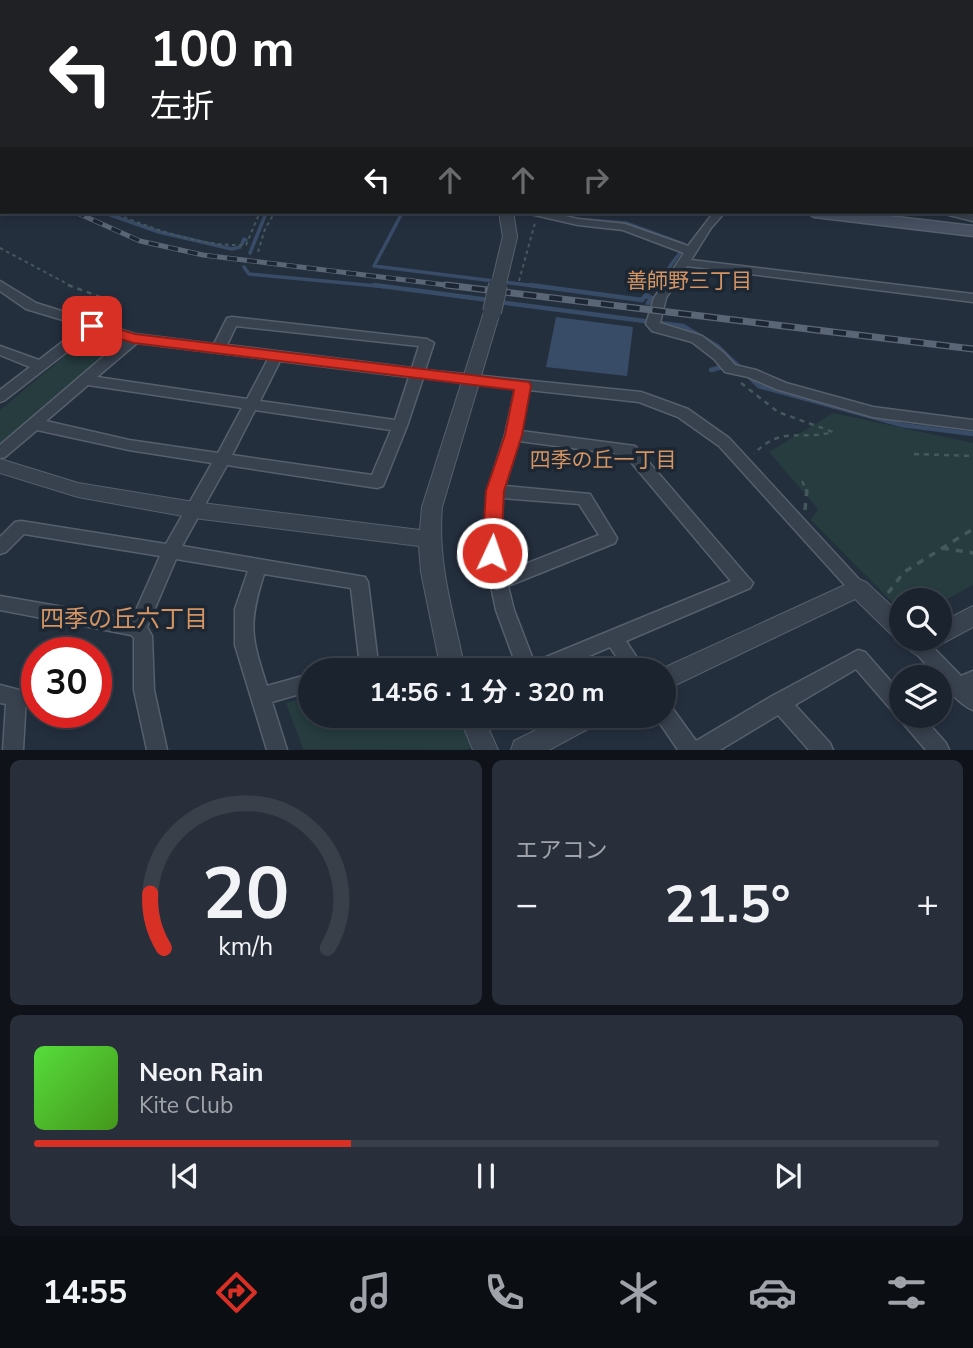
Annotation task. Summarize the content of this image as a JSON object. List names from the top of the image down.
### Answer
{
  "districts": ["善師野三丁目", "四季の丘一丁目", "四季の丘六丁目"],
  "page": {
    "turn": ["100 m", "左折"],
    "limit": "30",
    "trip": "14:56 · 1 分 · 320 m",
    "tile": "エアコン",
    "heat": ["−", "21.5°", "+"],
    "song": ["Neon Rain", "Kite Club"],
    "tabs": "14:55",
    "gauge": ["20", "km/h"]
  }
}
